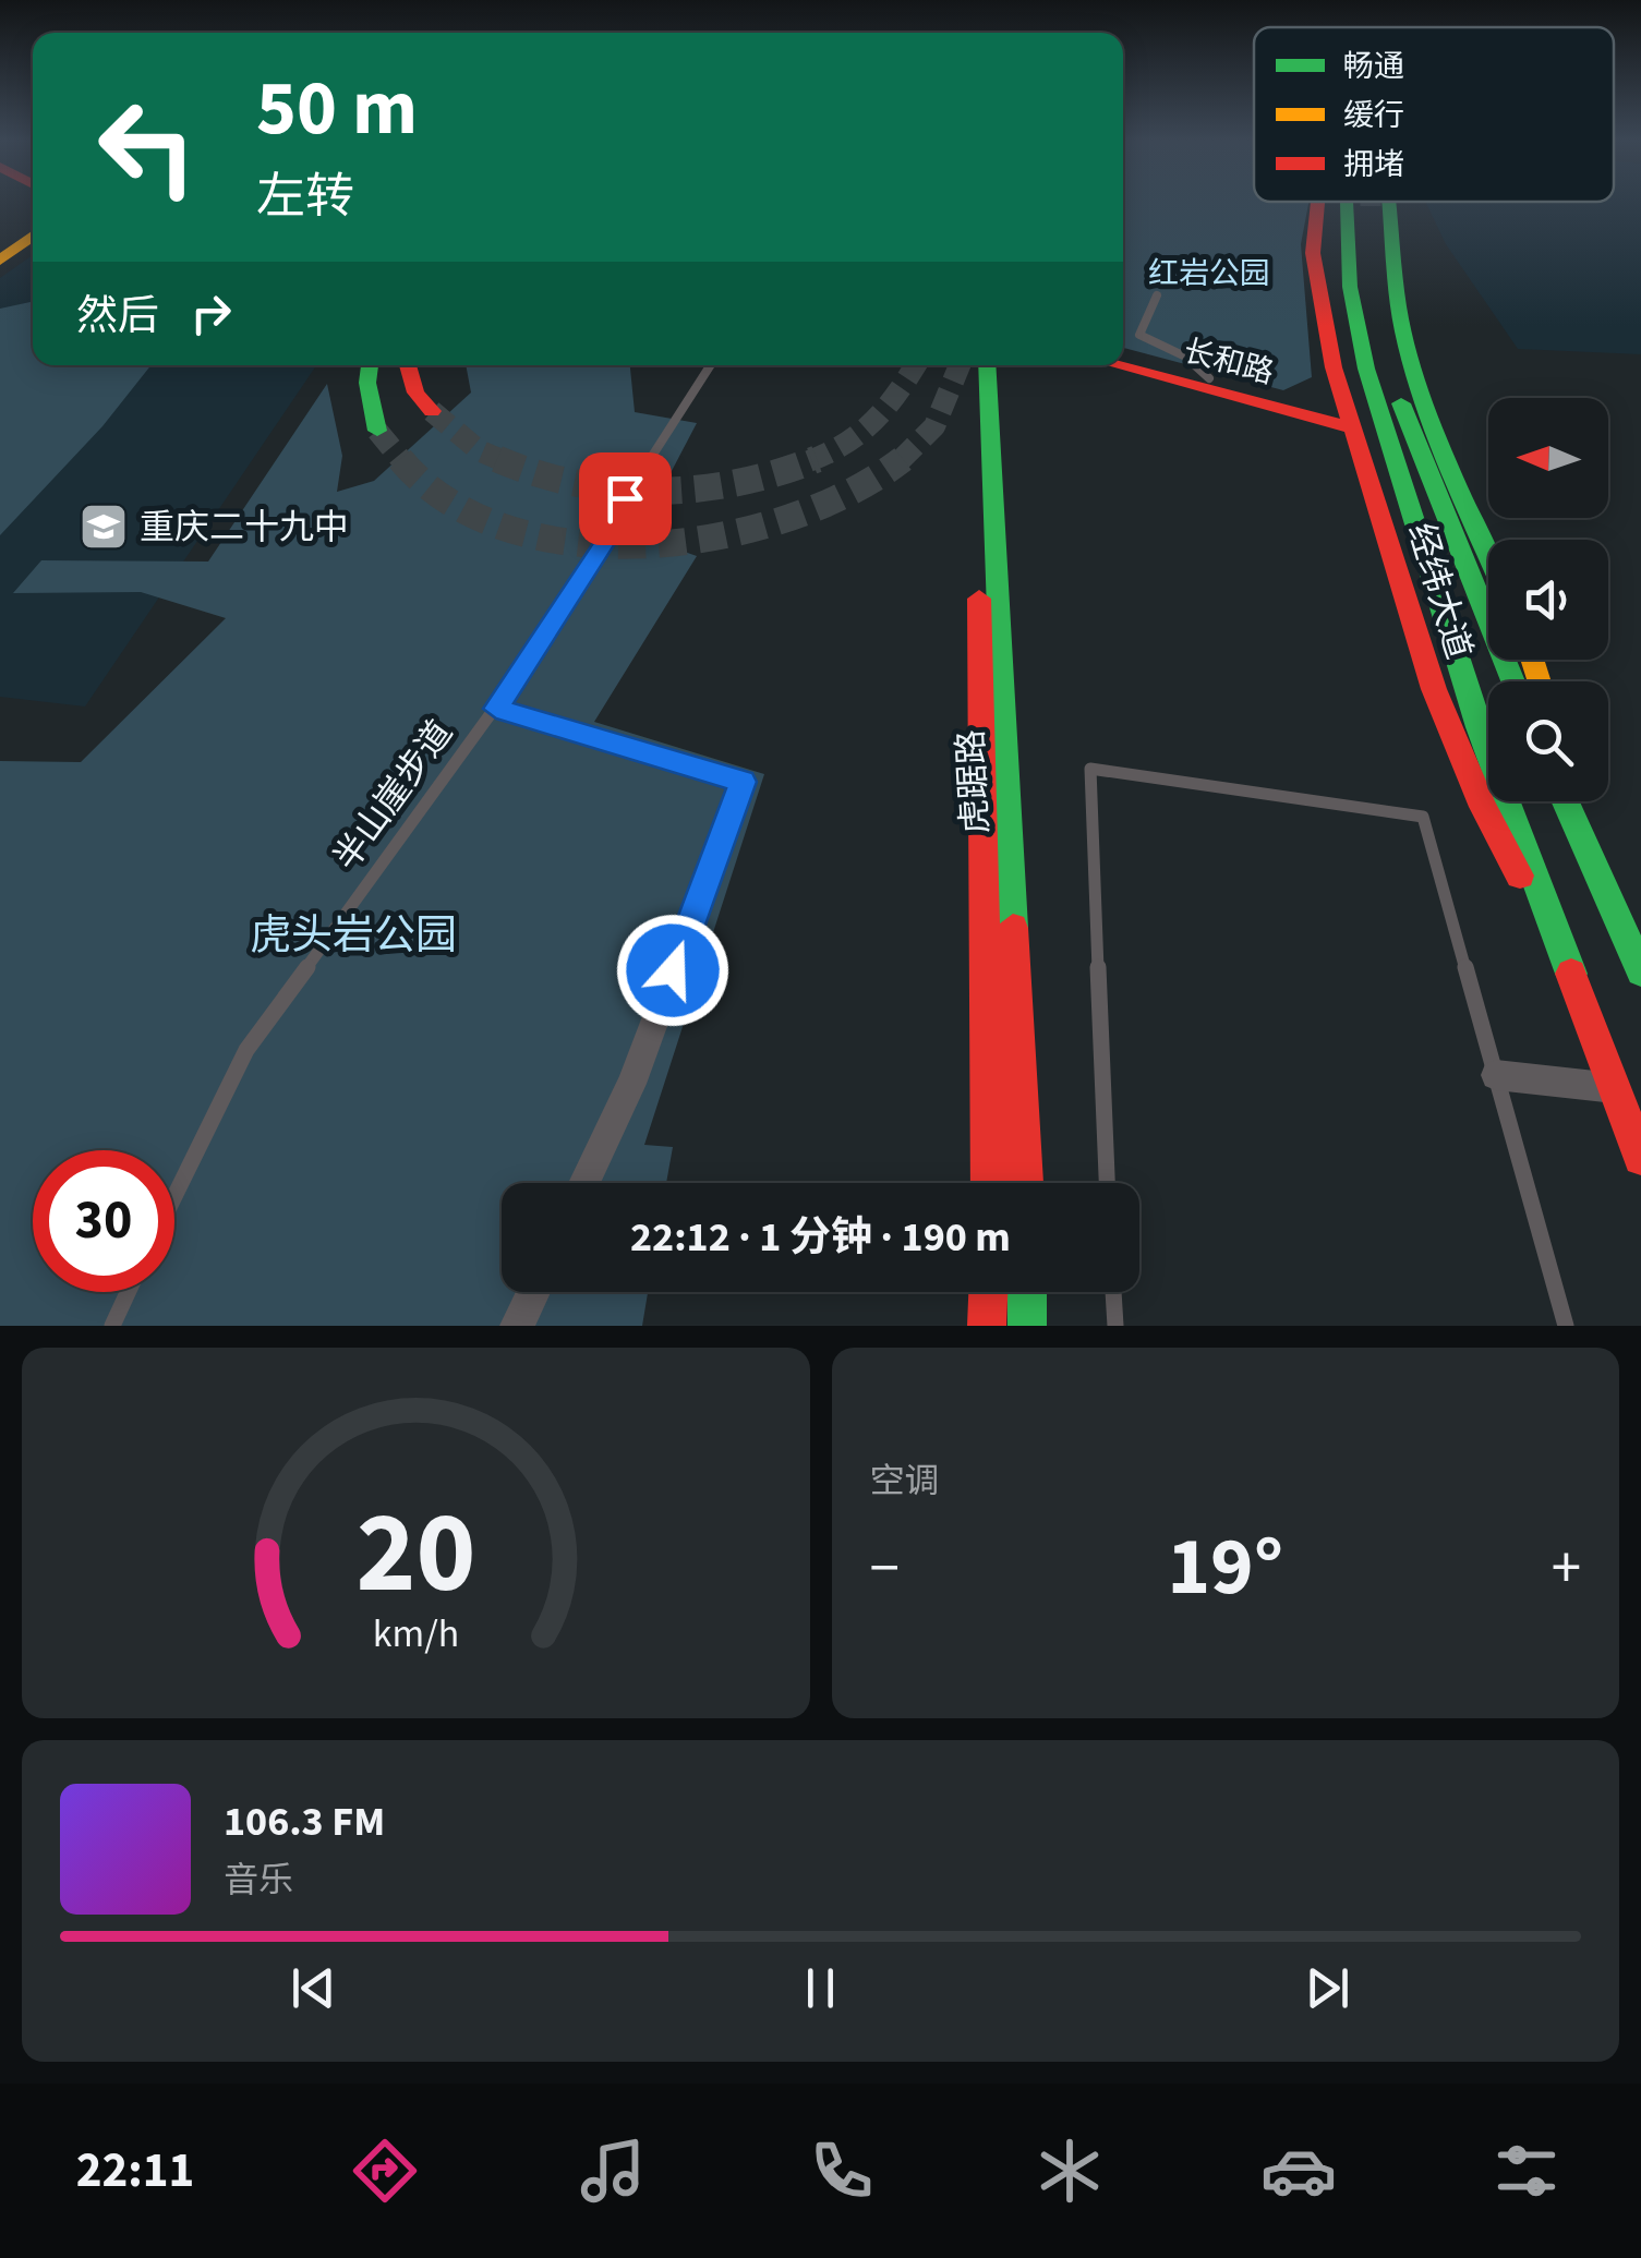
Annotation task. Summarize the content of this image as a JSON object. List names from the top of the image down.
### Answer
{
  "streets": {
    "main road": ["长和路", "经纬大道", "虎踞路"],
    "lane": ["半山崖步道"]
  },
  "crossings": [
    ["长和路", "经纬大道"]
  ],
  "parks": ["红岩公园", "虎头岩公园"],
  "places": {
    "school or university": ["重庆二十九中"]
  },
  "legend": ["畅通", "缓行", "拥堵"],
  "north": "left",
  "page": {
    "turn": ["50 m", "左转"],
    "then": "然后",
    "limit": "30",
    "trip": "22:12 · 1 分钟 · 190 m",
    "tile": "空调",
    "heat": ["−", "19°", "+"],
    "song": ["106.3 FM", "音乐"],
    "tabs": "22:11",
    "gauge": ["20", "km/h"]
  }
}
